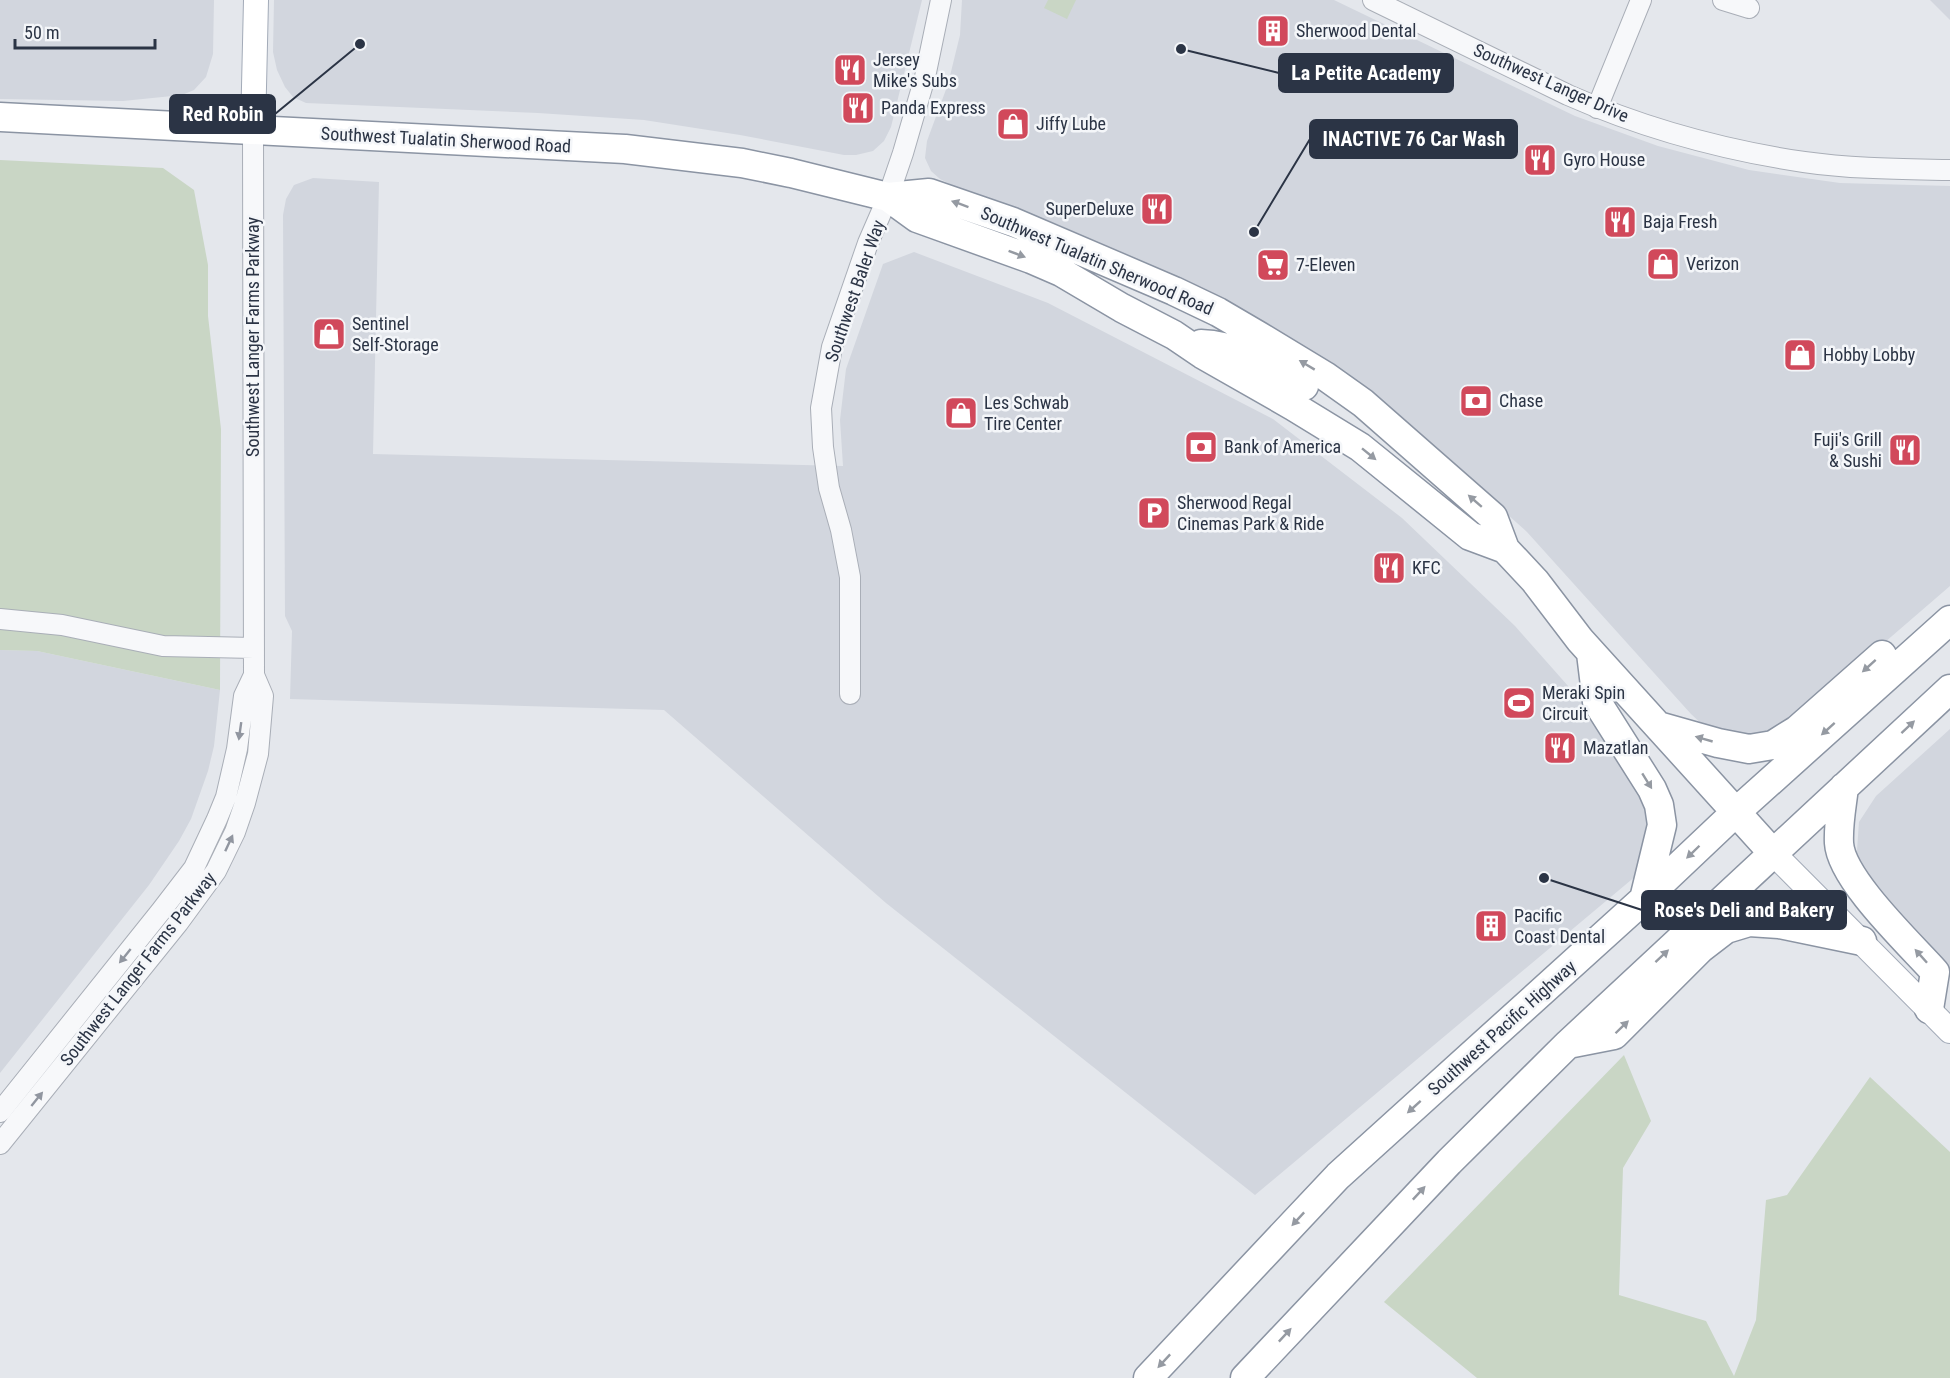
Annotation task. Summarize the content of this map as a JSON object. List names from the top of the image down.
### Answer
{
  "streets": {
    "highway": ["Southwest Tualatin Sherwood Road", "Southwest Pacific Highway"],
    "main road": ["Southwest Langer Farms Parkway"],
    "street": ["Southwest Langer Drive", "Southwest Baler Way"]
  },
  "crossings": [
    ["Southwest Tualatin Sherwood Road", "Southwest Baler Way"],
    ["Southwest Tualatin Sherwood Road", "Southwest Langer Farms Parkway"],
    ["Southwest Tualatin Sherwood Road", "Southwest Pacific Highway"]
  ],
  "places": {
    "building": ["Sherwood Dental", "Pacific Coast Dental"],
    "other": [
      "Red Robin",
      "La Petite Academy",
      "INACTIVE 76 Car Wash",
      "Rose's Deli and Bakery"
    ],
    "restaurant": [
      "Jersey Mike's Subs",
      "Panda Express",
      "Gyro House",
      "SuperDeluxe",
      "Baja Fresh",
      "Fuji's Grill & Sushi",
      "KFC",
      "Mazatlan"
    ],
    "shop": [
      "Jiffy Lube",
      "Verizon",
      "Sentinel Self-Storage",
      "Hobby Lobby",
      "Les Schwab Tire Center"
    ],
    "supermarket": ["7-Eleven"],
    "bank": ["Chase", "Bank of America"],
    "parking": ["Sherwood Regal Cinemas Park & Ride"],
    "sports": ["Meraki Spin Circuit"]
  },
  "scale_bar": "50 m"
}
